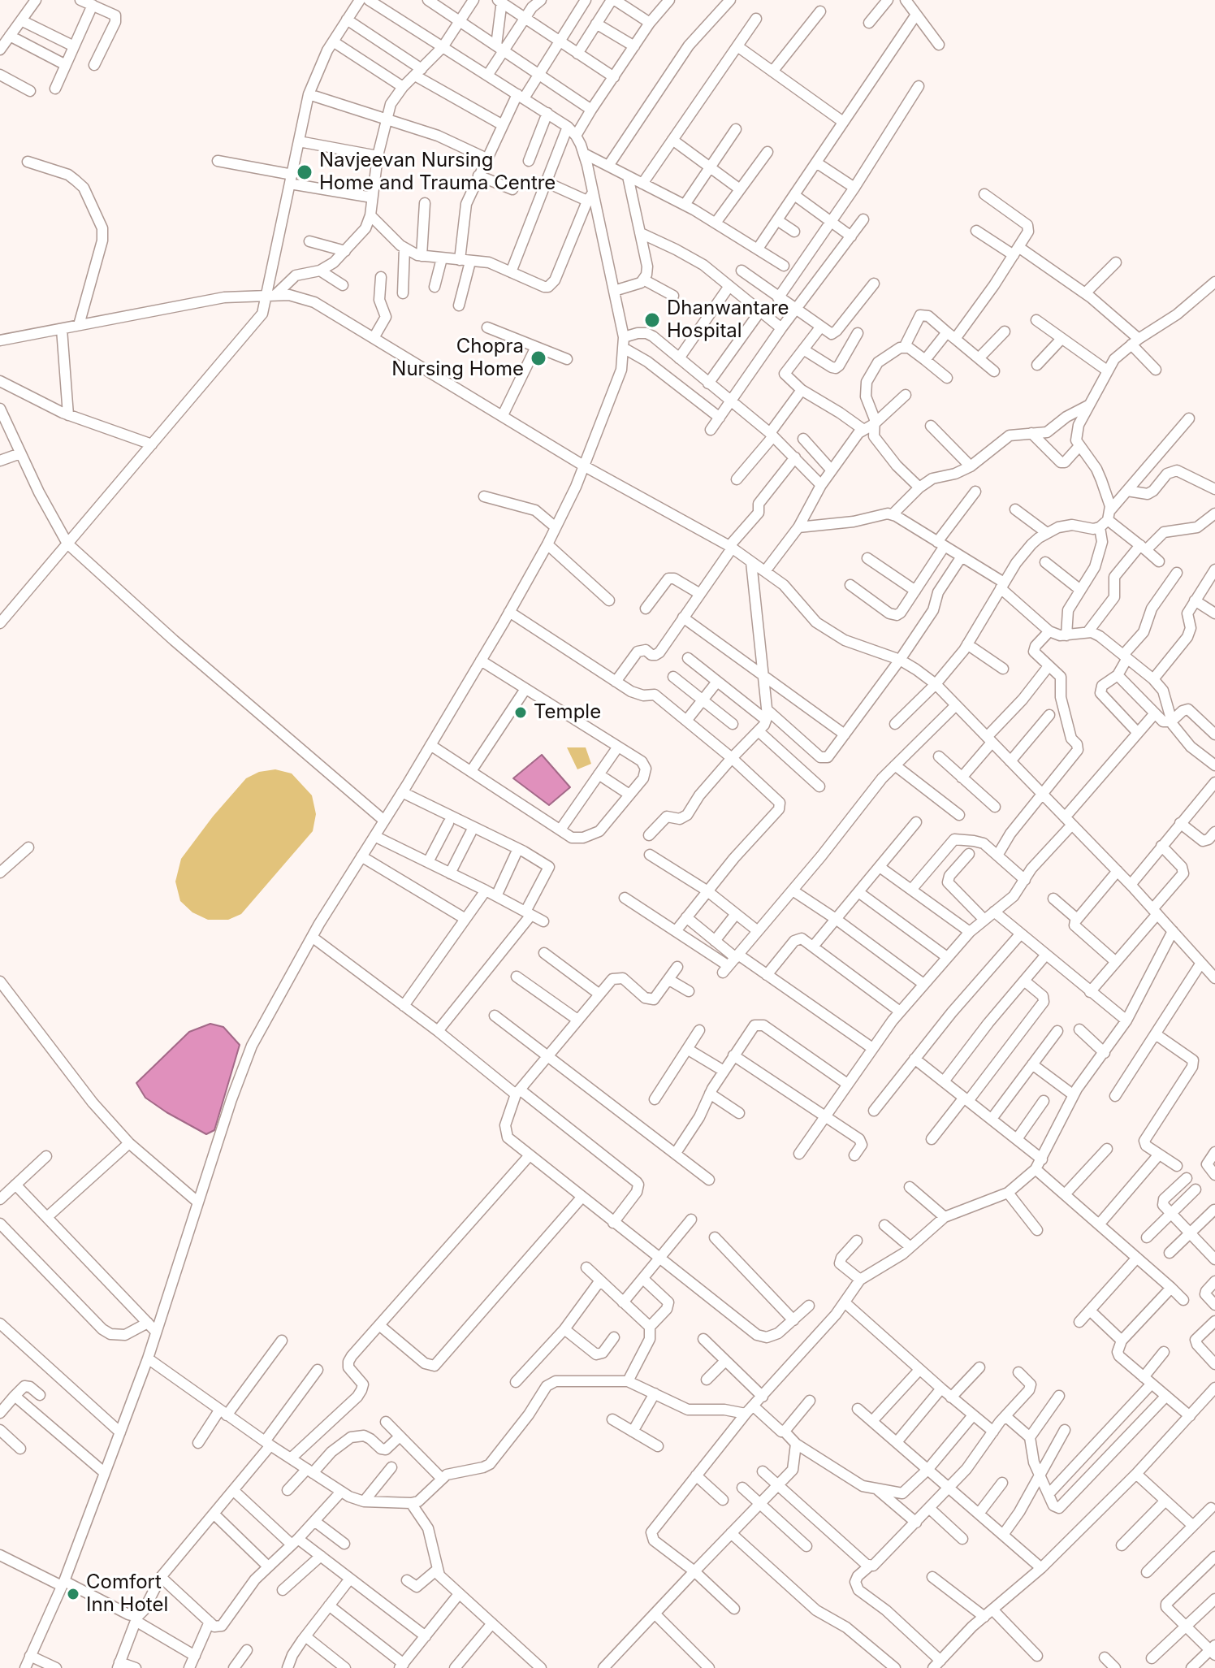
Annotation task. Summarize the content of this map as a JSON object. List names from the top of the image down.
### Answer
{
  "places": [
    "Navjeevan Nursing Home and Trauma Centre",
    "Dhanwantare Hospital",
    "Chopra Nursing Home",
    "Temple",
    "Comfort Inn Hotel"
  ]
}
